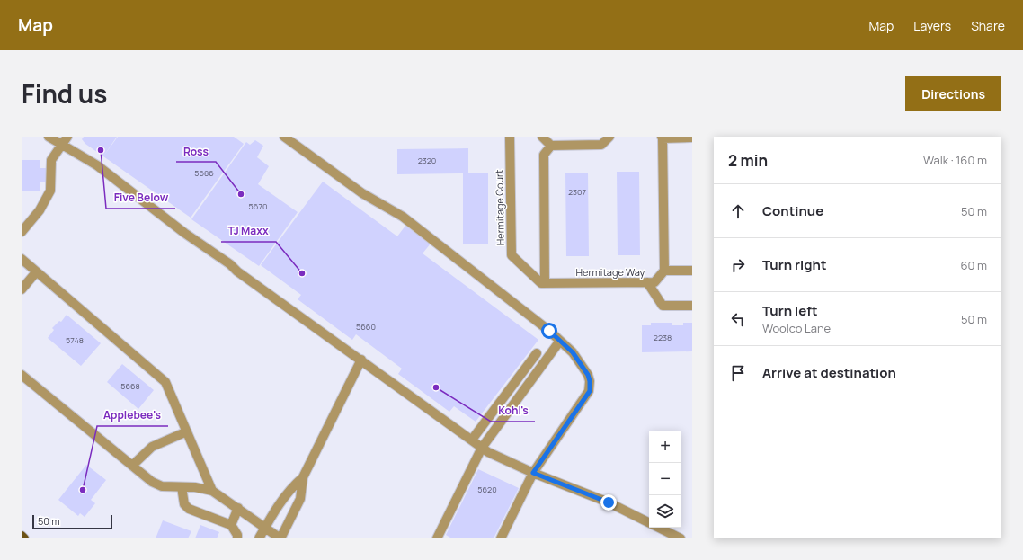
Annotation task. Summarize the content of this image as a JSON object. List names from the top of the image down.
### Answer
{
  "streets": {
    "street": ["Hermitage Court", "Hermitage Way"]
  },
  "crossings": [
    ["Hermitage Court", "Hermitage Way"]
  ],
  "places": [
    "Five Below",
    "Ross",
    "TJ Maxx",
    "Kohl's",
    "Applebee's"
  ],
  "house_numbers": [
    "2320",
    "5686",
    "2307",
    "5670",
    "5660",
    "2238",
    "5748",
    "5668",
    "5620"
  ],
  "scale_bar": "50 m",
  "page": {
    "header": "Map",
    "nav": ["Map", "Layers", "Share"],
    "title": "Find us",
    "buttons": "Directions",
    "heading": ["2 min", "Walk · 160 m"],
    "list": [
      ["Continue", "50 m"],
      ["Turn right", "60 m"],
      ["Turn left", "Woolco Lane", "50 m"],
      "Arrive at destination"
    ],
    "map_buttons": ["+", "−"],
    "scale": "50 m"
  }
}
